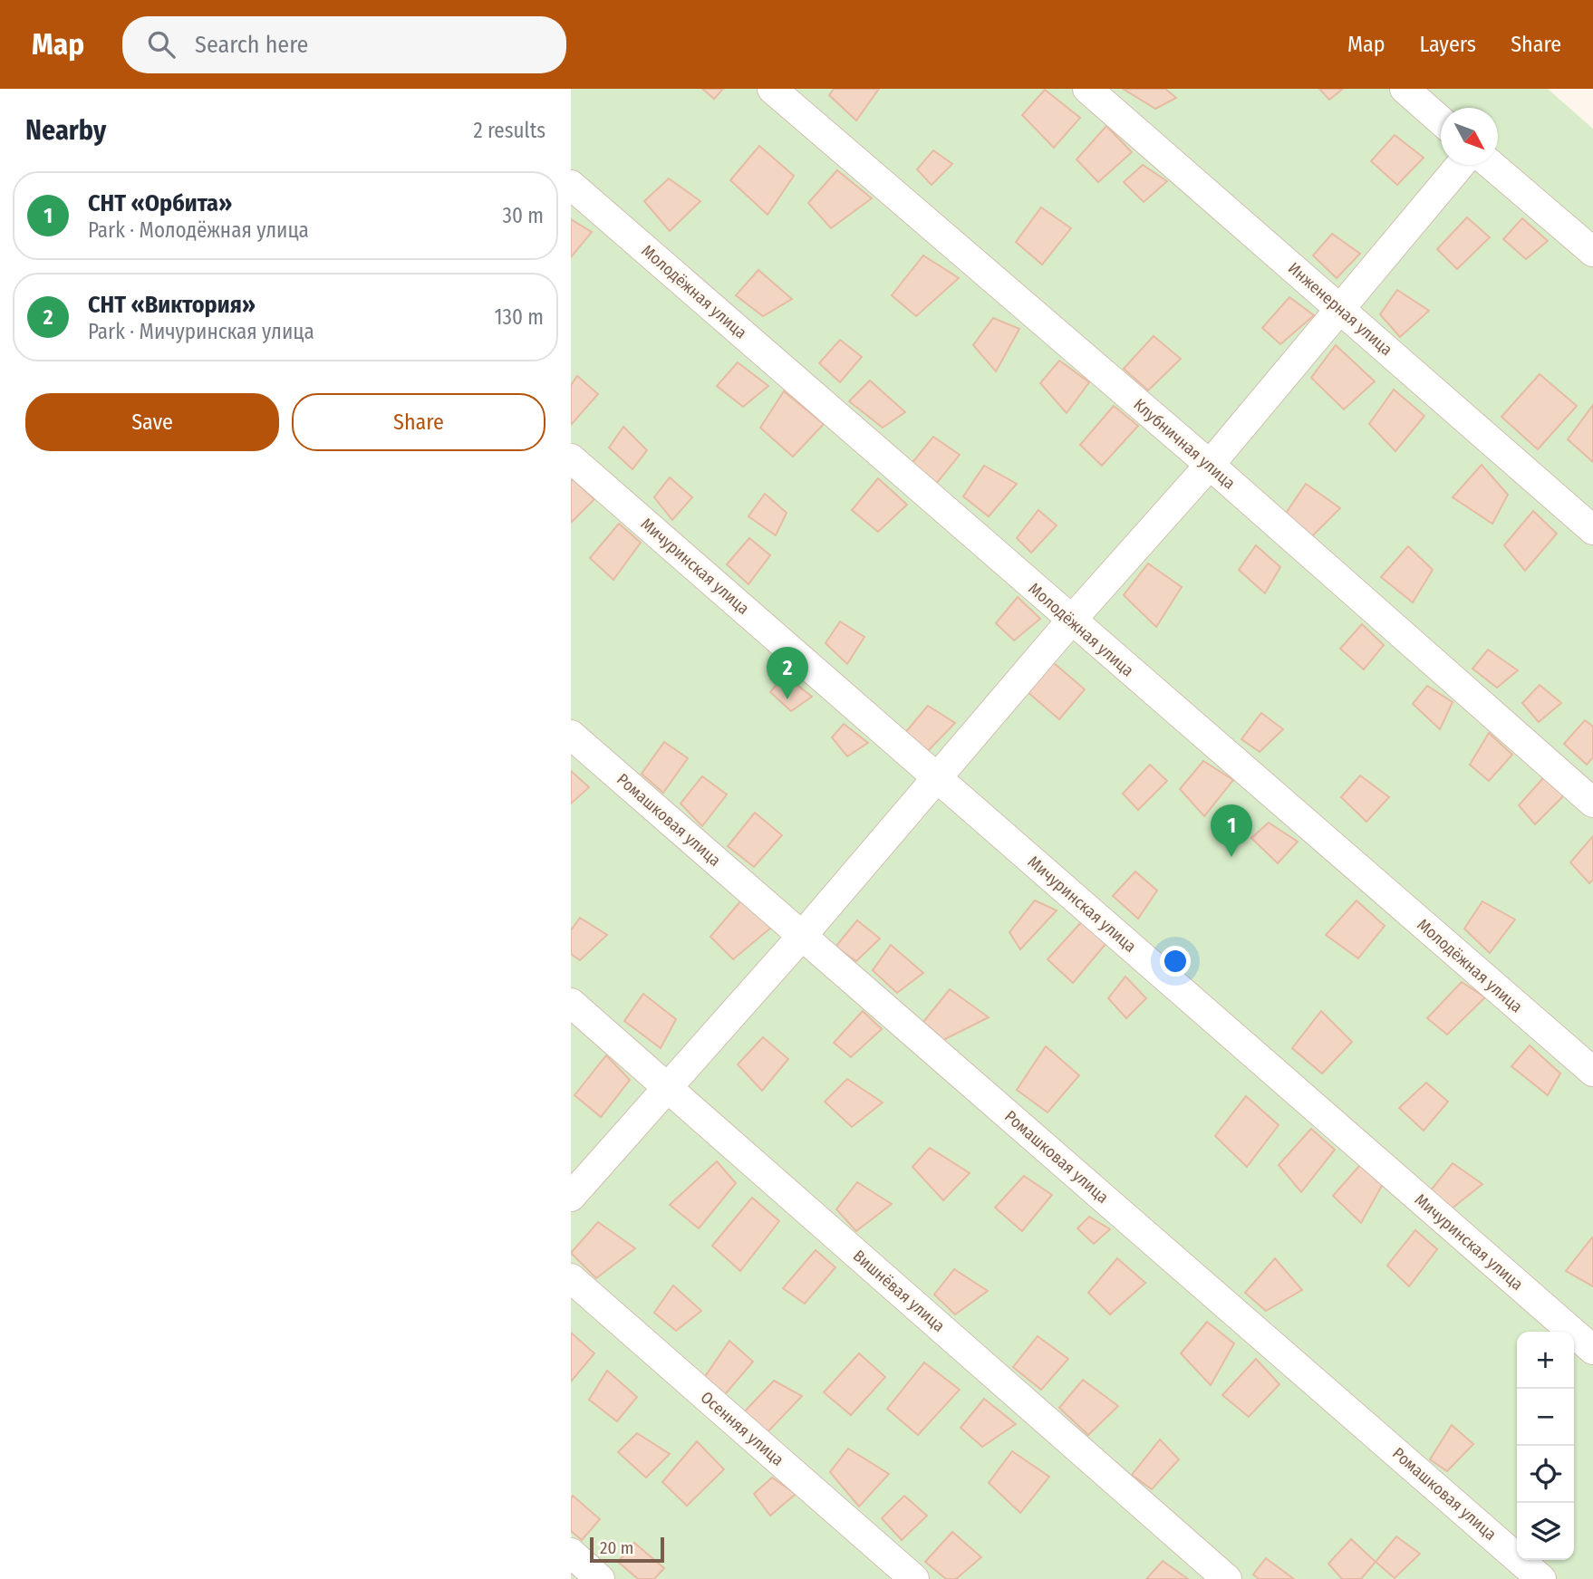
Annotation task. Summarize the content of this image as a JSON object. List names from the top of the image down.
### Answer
{
  "streets": {
    "street": [
      "Молодёжная улица",
      "Инженерная улица",
      "Клубничная улица",
      "Мичуринская улица",
      "Ромашковая улица",
      "Вишнёвая улица",
      "Осенняя улица"
    ]
  },
  "scale_bar": "20 m",
  "north": "bottom right",
  "page": {
    "header": "Map",
    "search": "Search here",
    "nav": ["Map", "Layers", "Share"],
    "heading": ["Nearby", "2 results"],
    "list": [
      {
        "mark": "1",
        "name": "СНТ «Орбита»",
        "note": "Park · Молодёжная улица",
        "value": "30 m"
      },
      {
        "mark": "2",
        "name": "СНТ «Виктория»",
        "note": "Park · Мичуринская улица",
        "value": "130 m"
      }
    ],
    "buttons": ["Save", "Share"],
    "pins": ["2", "1"],
    "map_buttons": ["+", "−"],
    "scale": "20 m"
  }
}
